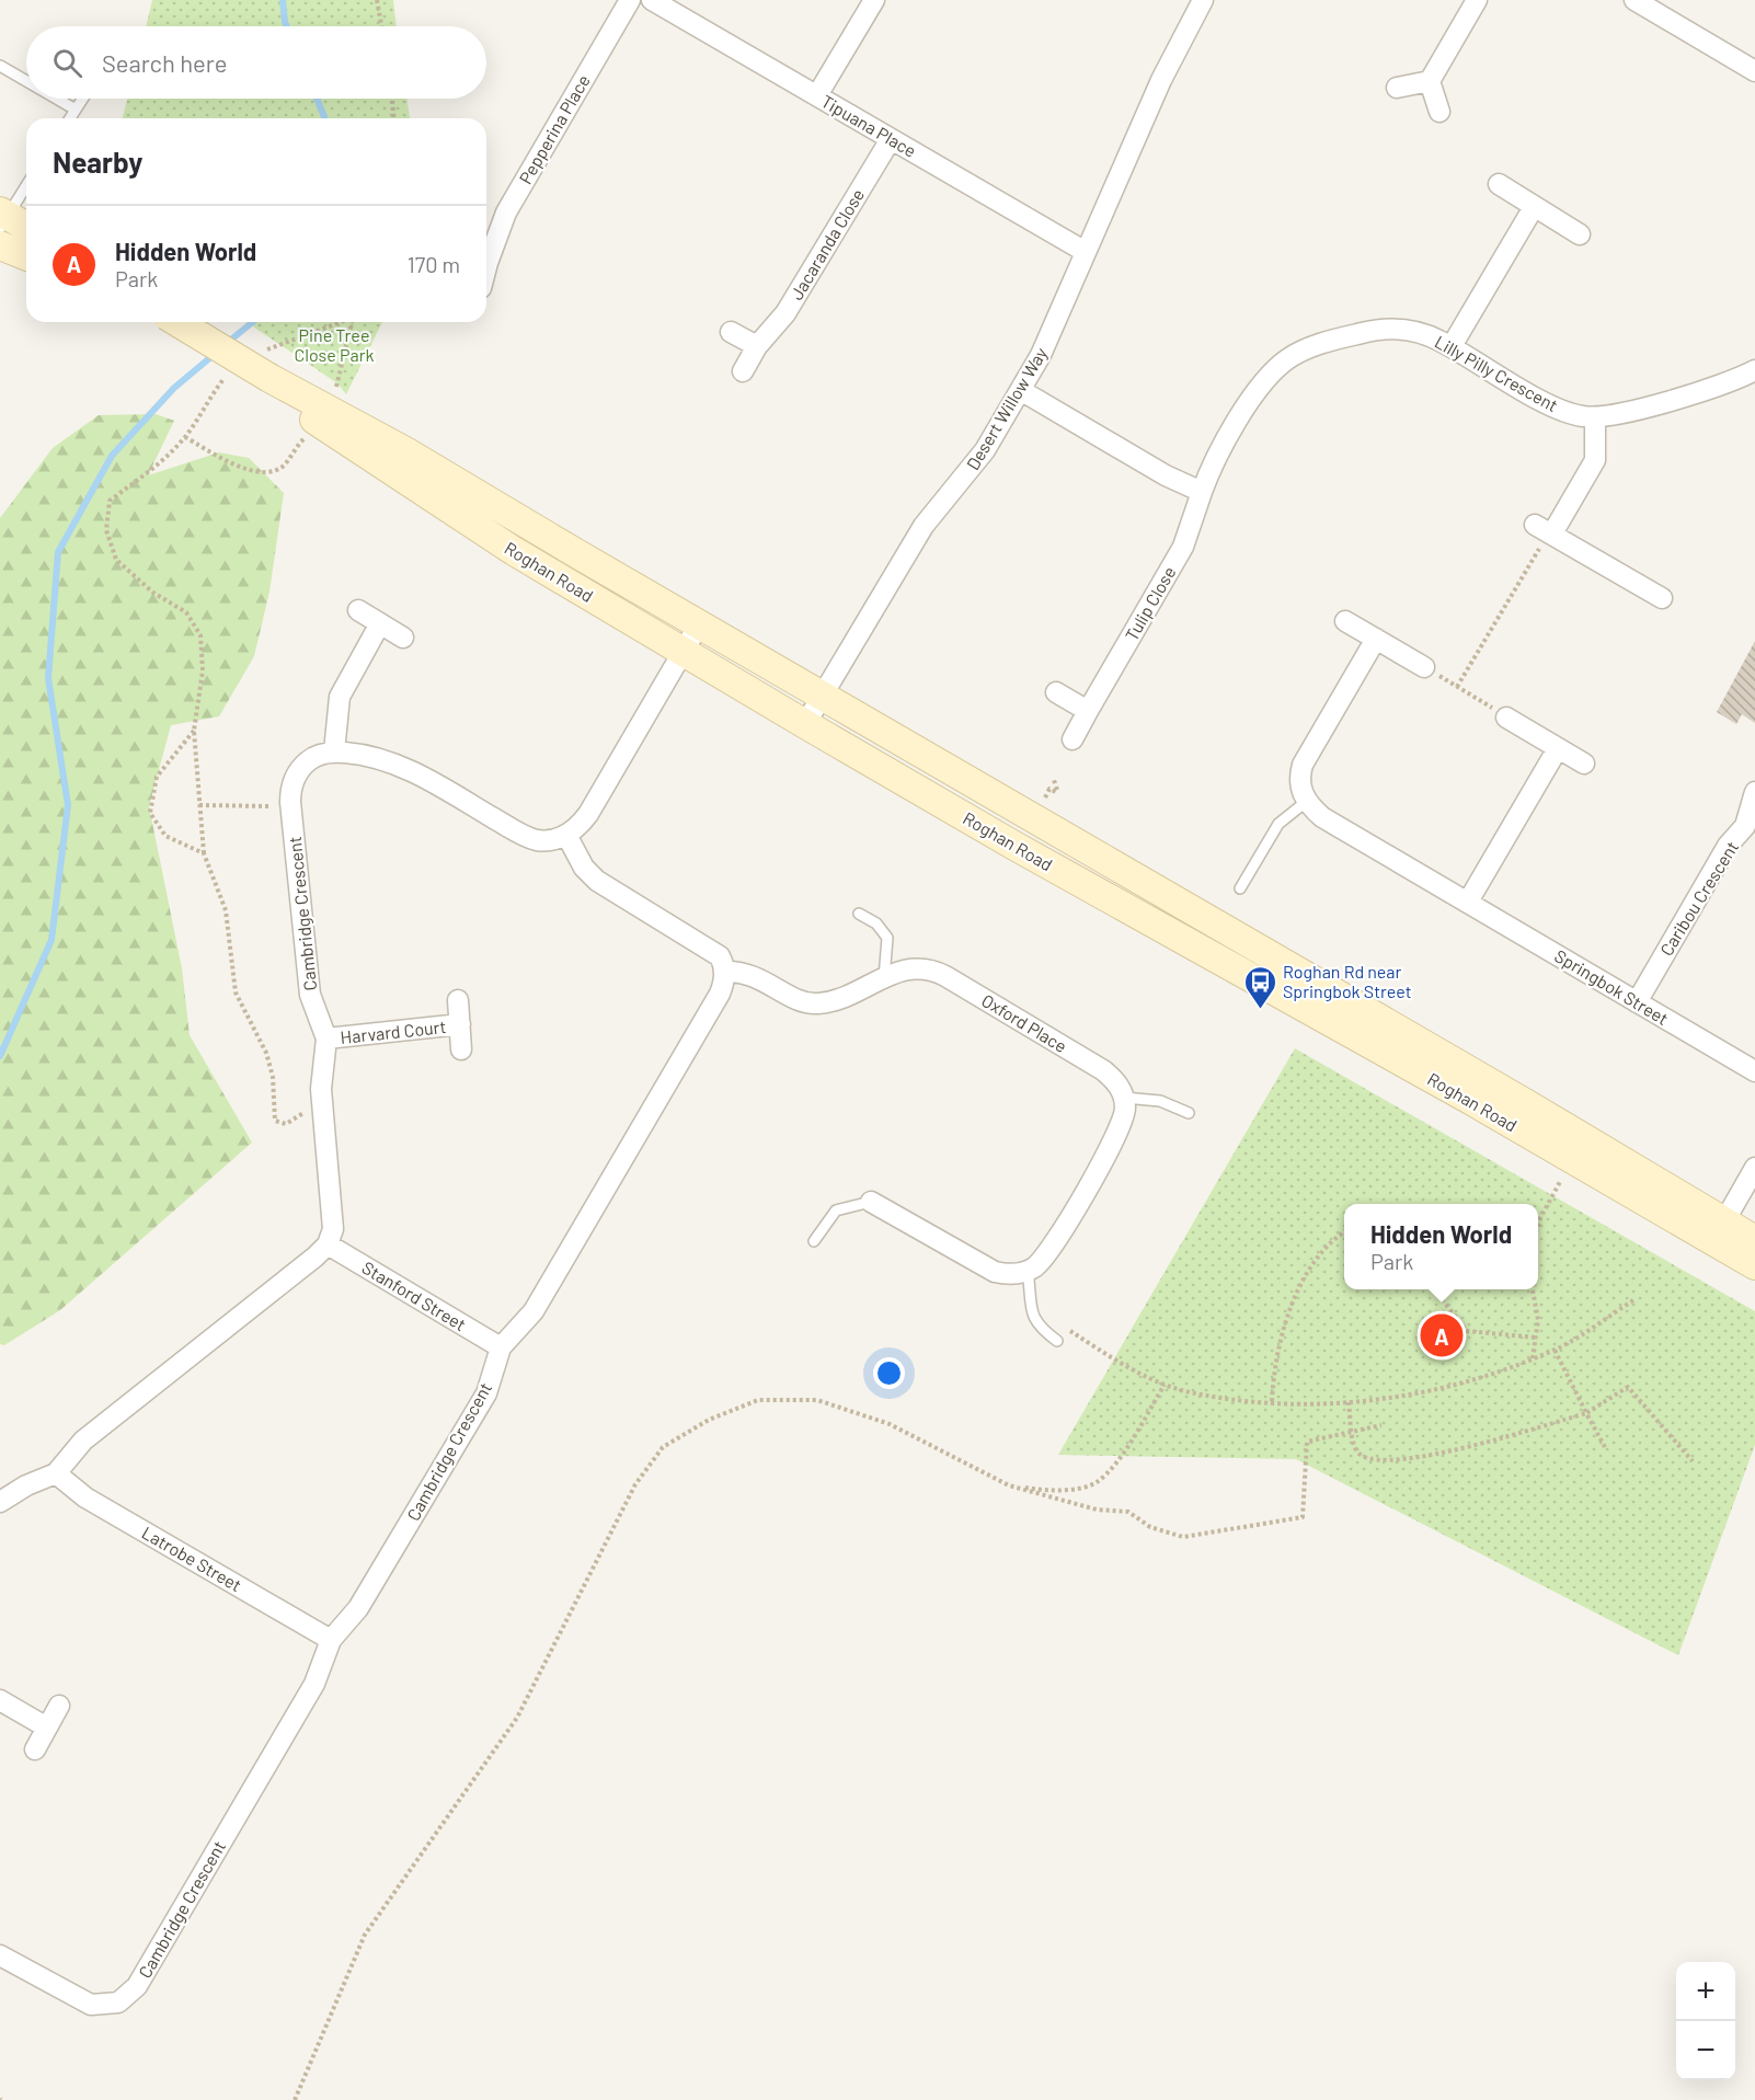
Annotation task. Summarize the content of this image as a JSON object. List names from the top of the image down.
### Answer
{
  "streets": {
    "main road": ["Roghan Road"],
    "street": [
      "Tipuana Place",
      "Pepperina Place",
      "Jacaranda Close",
      "Lilly Pilly Crescent",
      "Desert Willow Way",
      "Tulip Close",
      "Caribou Crescent",
      "Cambridge Crescent",
      "Springbok Street",
      "Oxford Place",
      "Harvard Court",
      "Stanford Street",
      "Latrobe Street"
    ]
  },
  "crossings": [
    ["Tipuana Place", "Jacaranda Close"],
    ["Tipuana Place", "Desert Willow Way"],
    ["Lilly Pilly Crescent", "Tulip Close"],
    ["Desert Willow Way", "Roghan Road"],
    ["Caribou Crescent", "Springbok Street"],
    ["Cambridge Crescent", "Oxford Place"],
    ["Cambridge Crescent", "Harvard Court"],
    ["Cambridge Crescent", "Stanford Street"],
    ["Cambridge Crescent", "Latrobe Street"]
  ],
  "parks": ["Pine Tree Close Park"],
  "places": {
    "bus stop": ["Roghan Rd near Springbok Street"]
  },
  "page": {
    "search": "Search here",
    "heading": "Nearby",
    "list": [
      {
        "mark": "A",
        "name": "Hidden World",
        "note": "Park",
        "value": "170 m"
      }
    ],
    "popup": ["Hidden World", "Park"],
    "pins": "A",
    "map_buttons": ["+", "−"]
  }
}
